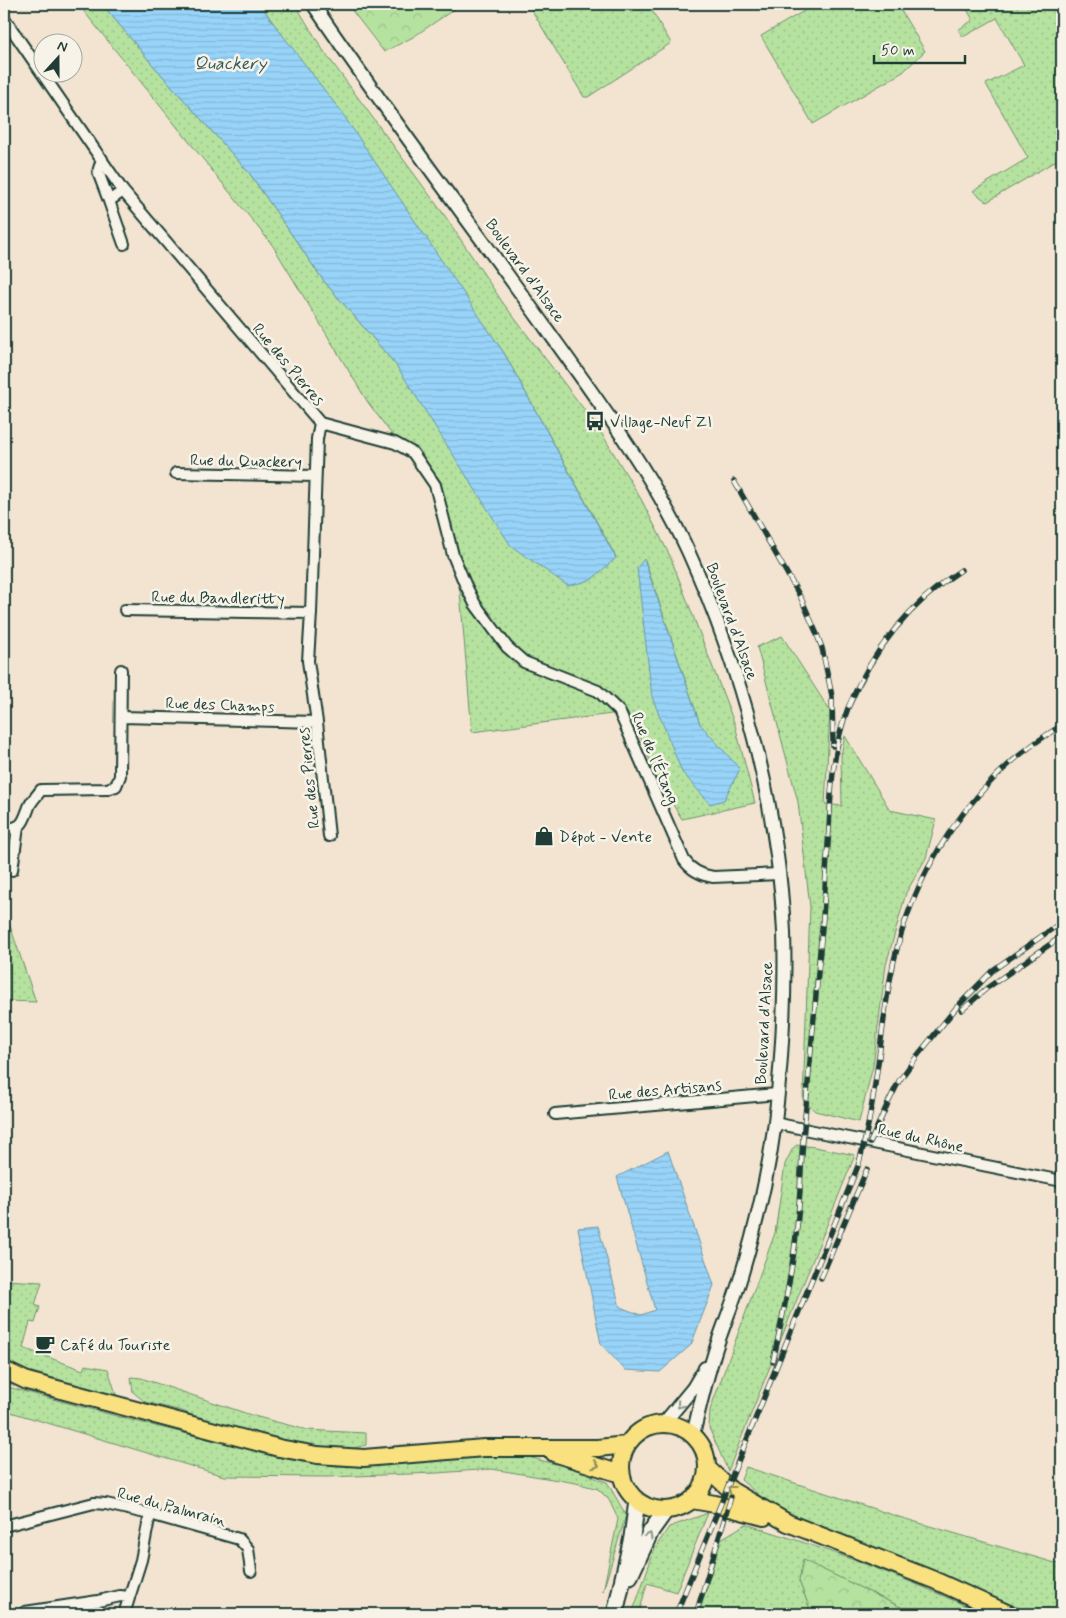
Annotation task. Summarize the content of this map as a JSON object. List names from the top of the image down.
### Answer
{
  "streets": {
    "street": [
      "Boulevard d'Alsace",
      "Rue des Pierres",
      "Rue du Quackery",
      "Rue du Bandleritty",
      "Rue des Champs",
      "Rue de l'Étang",
      "Rue des Artisans",
      "Rue du Rhône",
      "Rue du Palmrain"
    ]
  },
  "crossings": [
    ["Boulevard d'Alsace", "Rue de l'Étang"],
    ["Boulevard d'Alsace", "Rue des Artisans"],
    ["Boulevard d'Alsace", "Rue du Rhône"],
    ["Rue des Pierres", "Rue du Quackery"],
    ["Rue des Pierres", "Rue du Bandleritty"],
    ["Rue des Pierres", "Rue des Champs"],
    ["Rue des Pierres", "Rue de l'Étang"]
  ],
  "water": ["Quackery"],
  "places": {
    "bus stop": ["Village-Neuf ZI"],
    "shop": ["Dépot - Vente"],
    "cafe": ["Café du Touriste"]
  },
  "scale_bar": "50 m",
  "north": "top"
}
